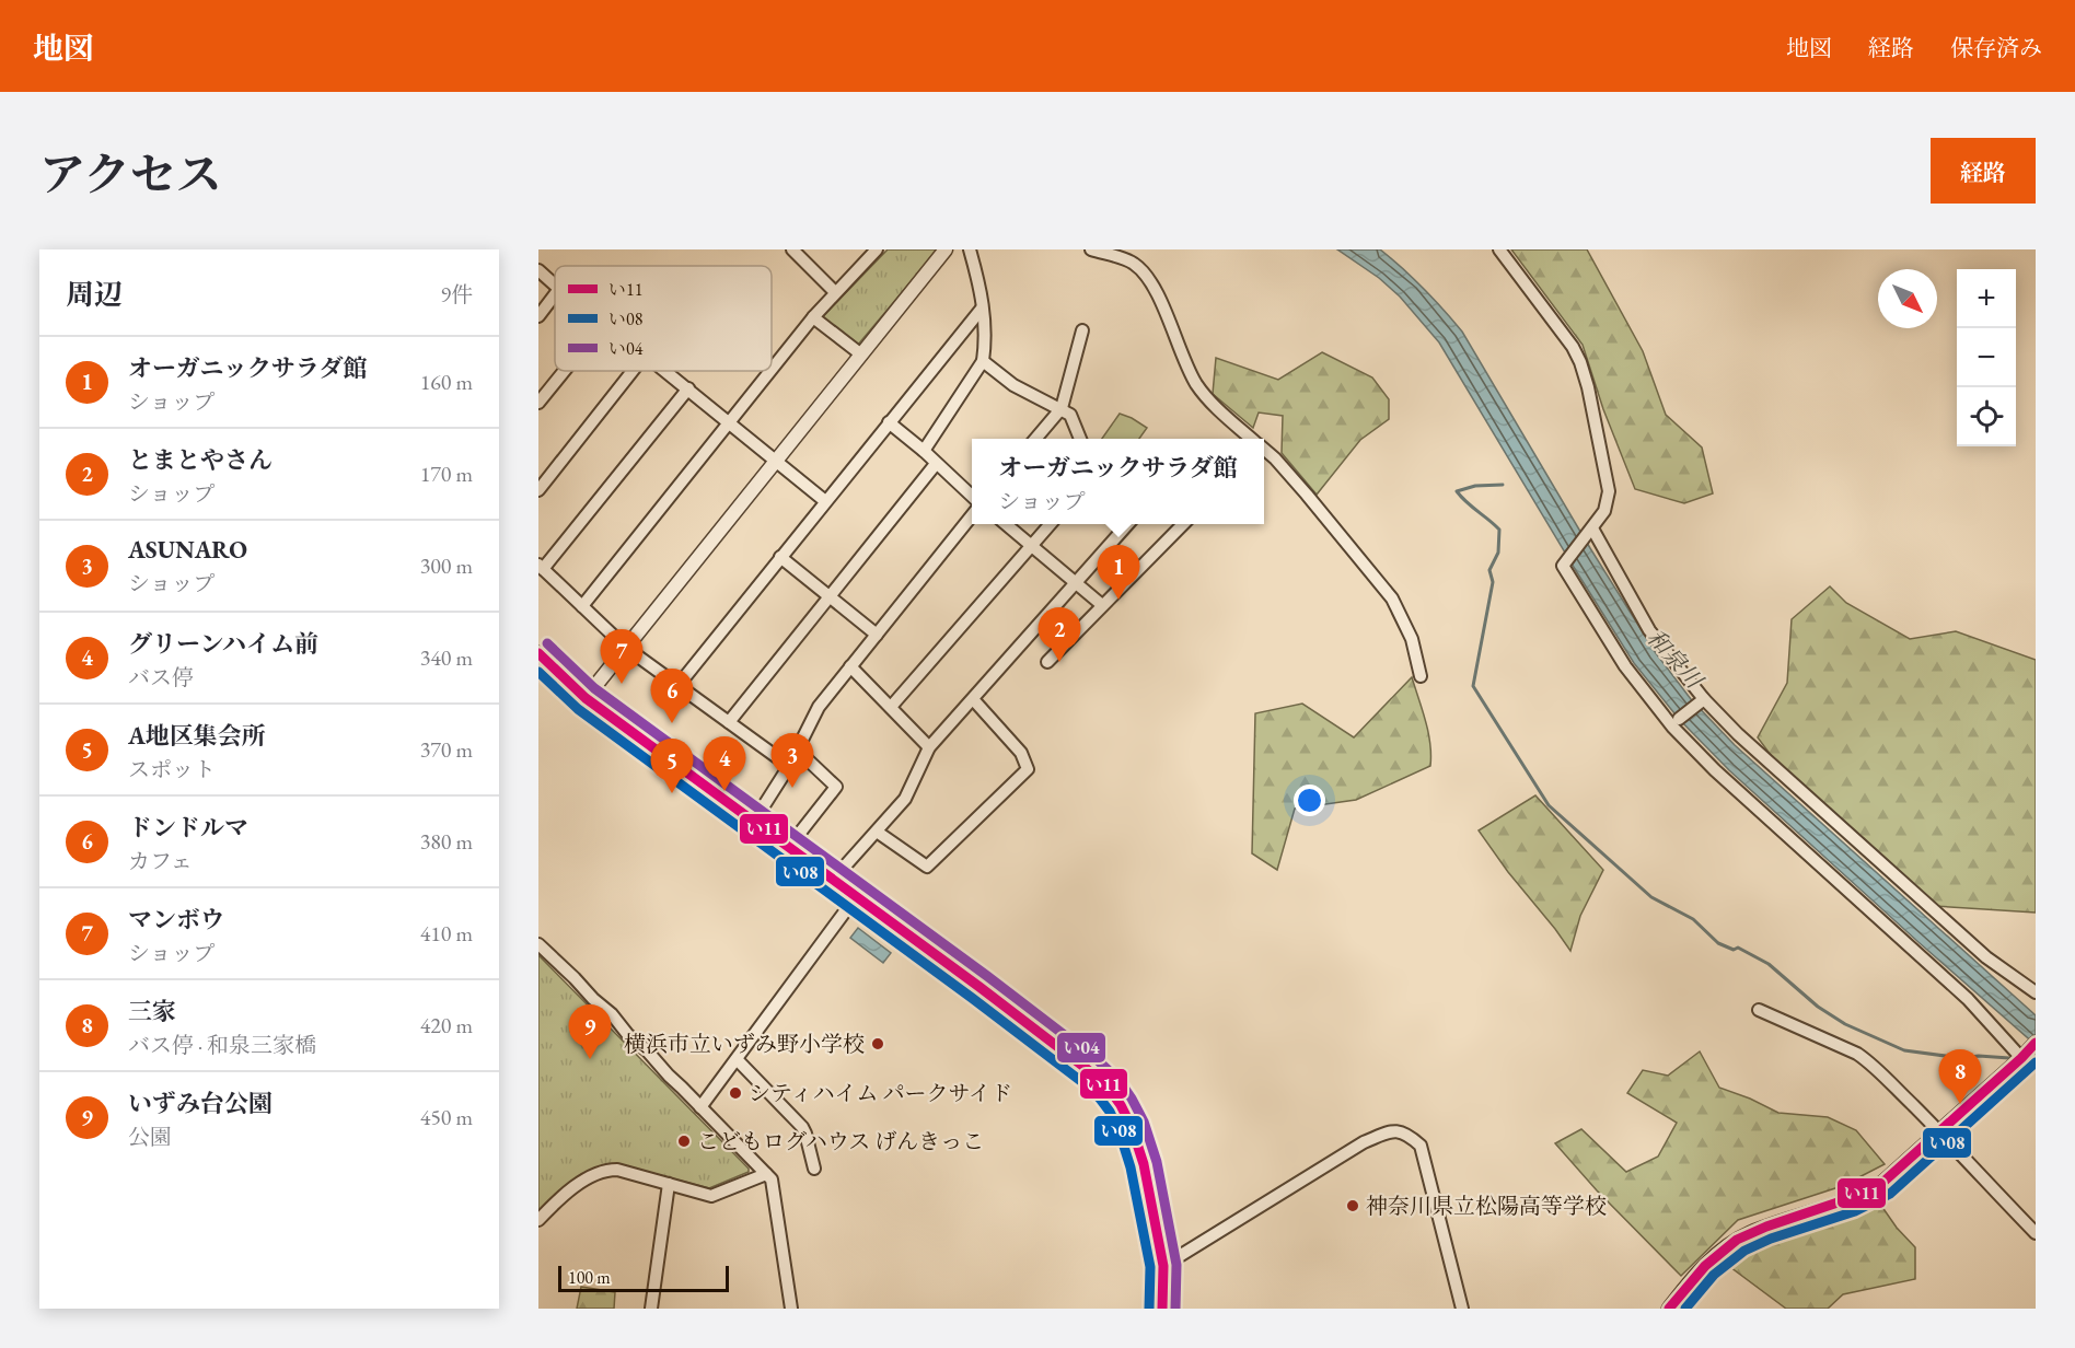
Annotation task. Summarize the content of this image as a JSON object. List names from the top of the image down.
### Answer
{
  "water": ["和泉川"],
  "places": [
    "横浜市立いずみ野小学校",
    "シティハイム パークサイド",
    "こどもログハウス げんきっこ",
    "神奈川県立松陽高等学校"
  ],
  "lines": ["transit line い04", "transit line い11", "transit line い08"],
  "legend": ["い11", "い08", "い04"],
  "scale_bar": "100 m",
  "north": "bottom right",
  "page": {
    "header": "地図",
    "nav": ["地図", "経路", "保存済み"],
    "title": "アクセス",
    "buttons": "経路",
    "heading": ["周辺", "9件"],
    "map_buttons": ["+", "−"],
    "list": [
      {
        "mark": "1",
        "name": "オーガニックサラダ館",
        "note": "ショップ",
        "value": "160 m"
      },
      {
        "mark": "2",
        "name": "とまとやさん",
        "note": "ショップ",
        "value": "170 m"
      },
      {
        "mark": "3",
        "name": "ASUNARO",
        "note": "ショップ",
        "value": "300 m"
      },
      {
        "mark": "4",
        "name": "グリーンハイム前",
        "note": "バス停",
        "value": "340 m"
      },
      {
        "mark": "5",
        "name": "A地区集会所",
        "note": "スポット",
        "value": "370 m"
      },
      {
        "mark": "6",
        "name": "ドンドルマ",
        "note": "カフェ",
        "value": "380 m"
      },
      {
        "mark": "7",
        "name": "マンボウ",
        "note": "ショップ",
        "value": "410 m"
      },
      {
        "mark": "8",
        "name": "三家",
        "note": "バス停 · 和泉三家橋",
        "value": "420 m"
      },
      {
        "mark": "9",
        "name": "いずみ台公園",
        "note": "公園",
        "value": "450 m"
      }
    ],
    "popup": ["オーガニックサラダ館", "ショップ"],
    "pins": [
      "1",
      "2",
      "7",
      "6",
      "3",
      "4",
      "5",
      "9",
      "8"
    ],
    "scale": "100 m"
  }
}
